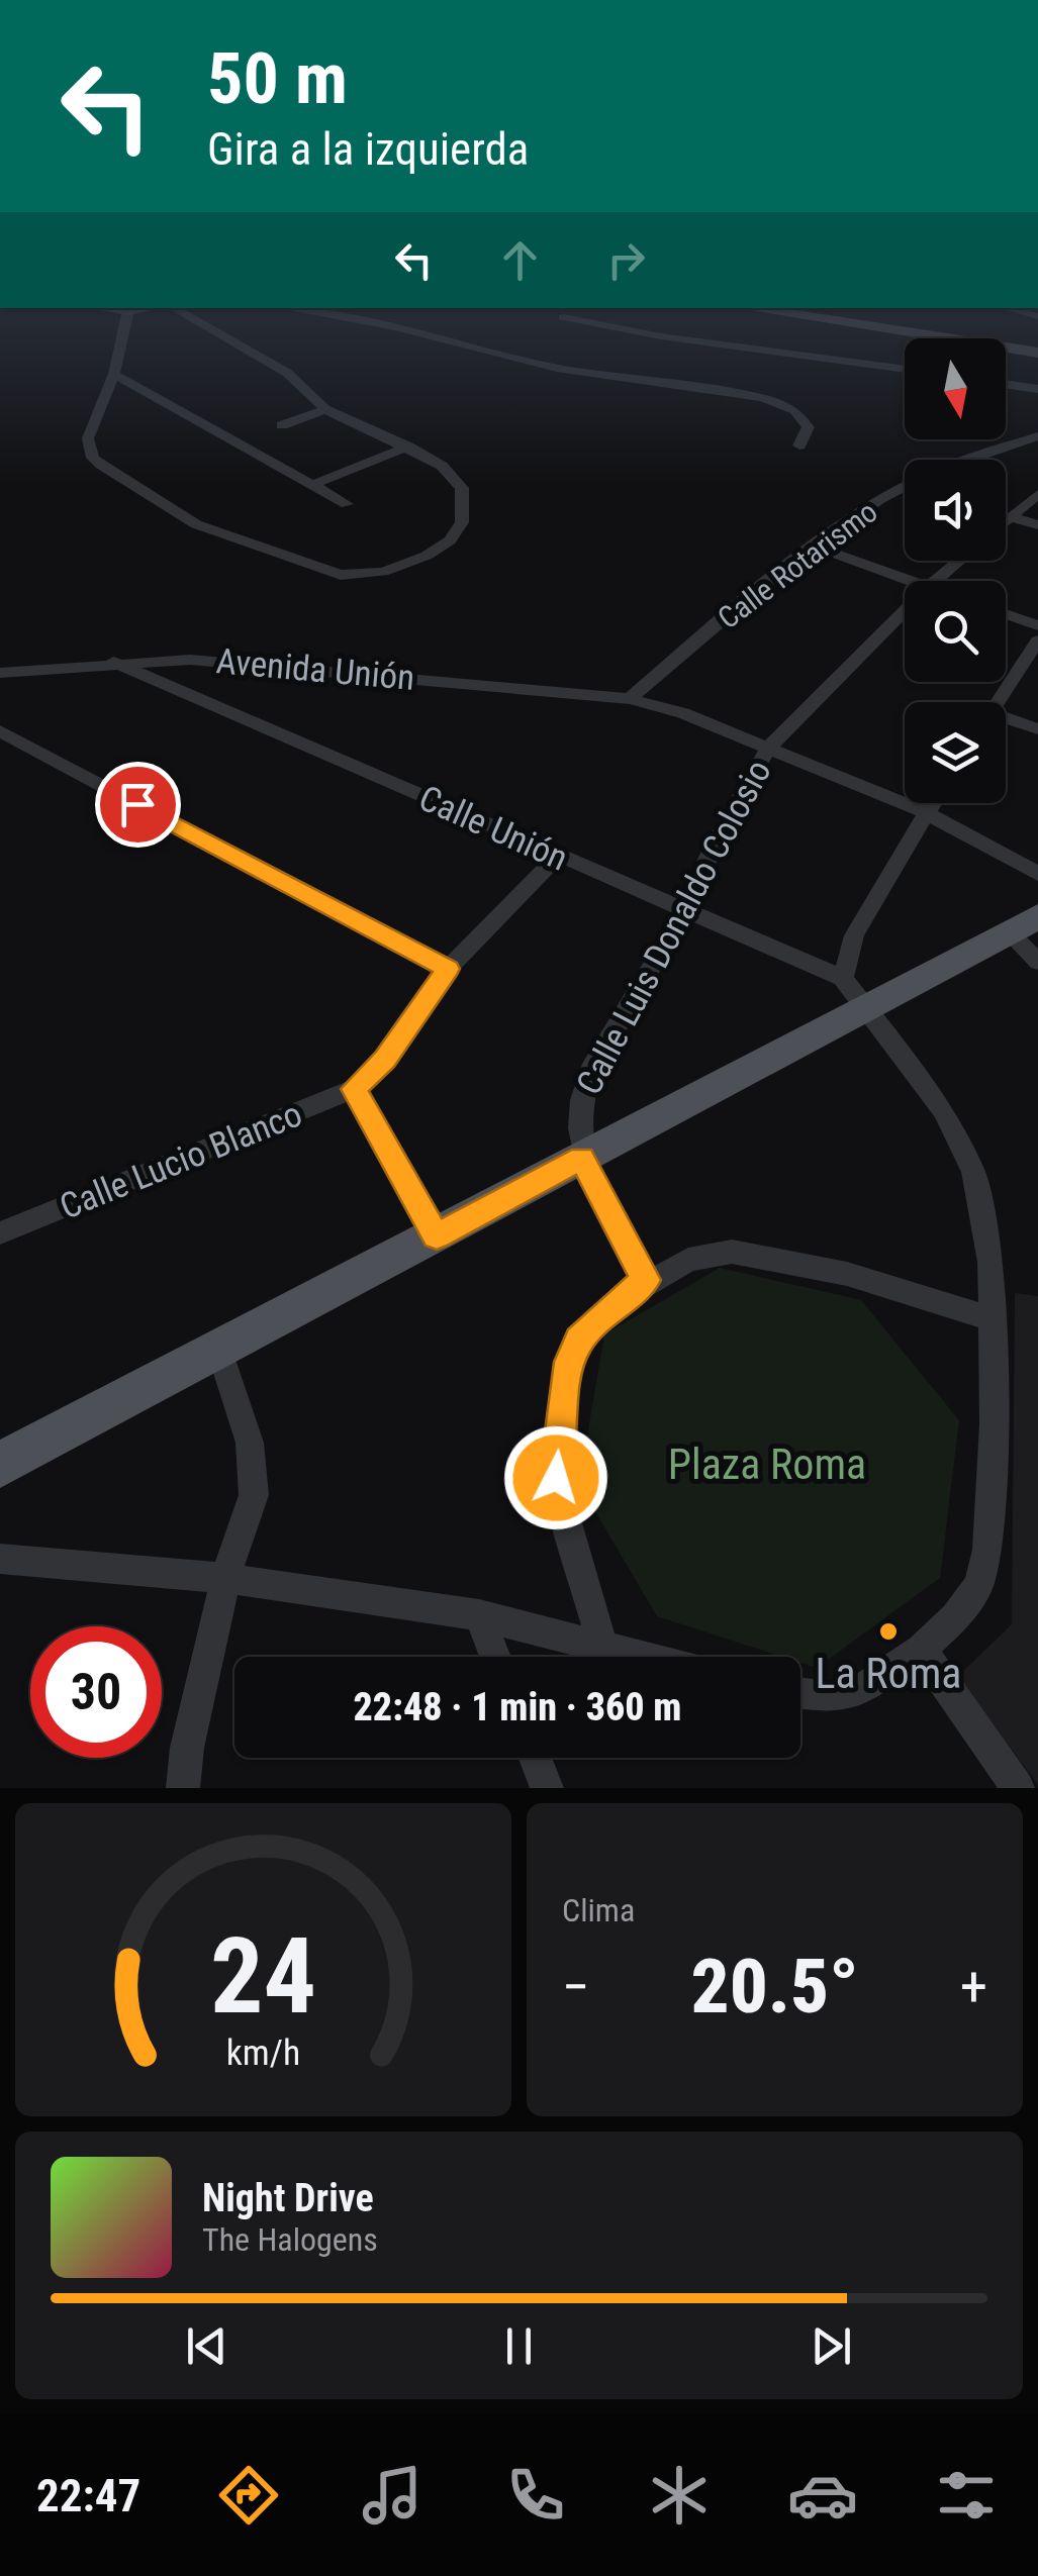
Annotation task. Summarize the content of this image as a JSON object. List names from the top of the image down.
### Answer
{
  "streets": {
    "street": [
      "Calle Rotarismo",
      "Avenida Unión",
      "Calle Unión",
      "Calle Luis Donaldo Colosio",
      "Calle Lucio Blanco"
    ]
  },
  "crossings": [
    ["Calle Rotarismo", "Avenida Unión"],
    ["Avenida Unión", "Calle Unión"],
    ["Avenida Unión", "Calle Luis Donaldo Colosio"],
    ["Calle Unión", "Calle Luis Donaldo Colosio"],
    ["Calle Unión", "Calle Lucio Blanco"]
  ],
  "parks": ["Plaza Roma"],
  "places": ["La Roma"],
  "north": "bottom",
  "page": {
    "turn": ["50 m", "Gira a la izquierda"],
    "limit": "30",
    "trip": "22:48 · 1 min · 360 m",
    "tile": "Clima",
    "heat": ["−", "20.5°", "+"],
    "song": ["Night Drive", "The Halogens"],
    "tabs": "22:47",
    "gauge": ["24", "km/h"]
  }
}
